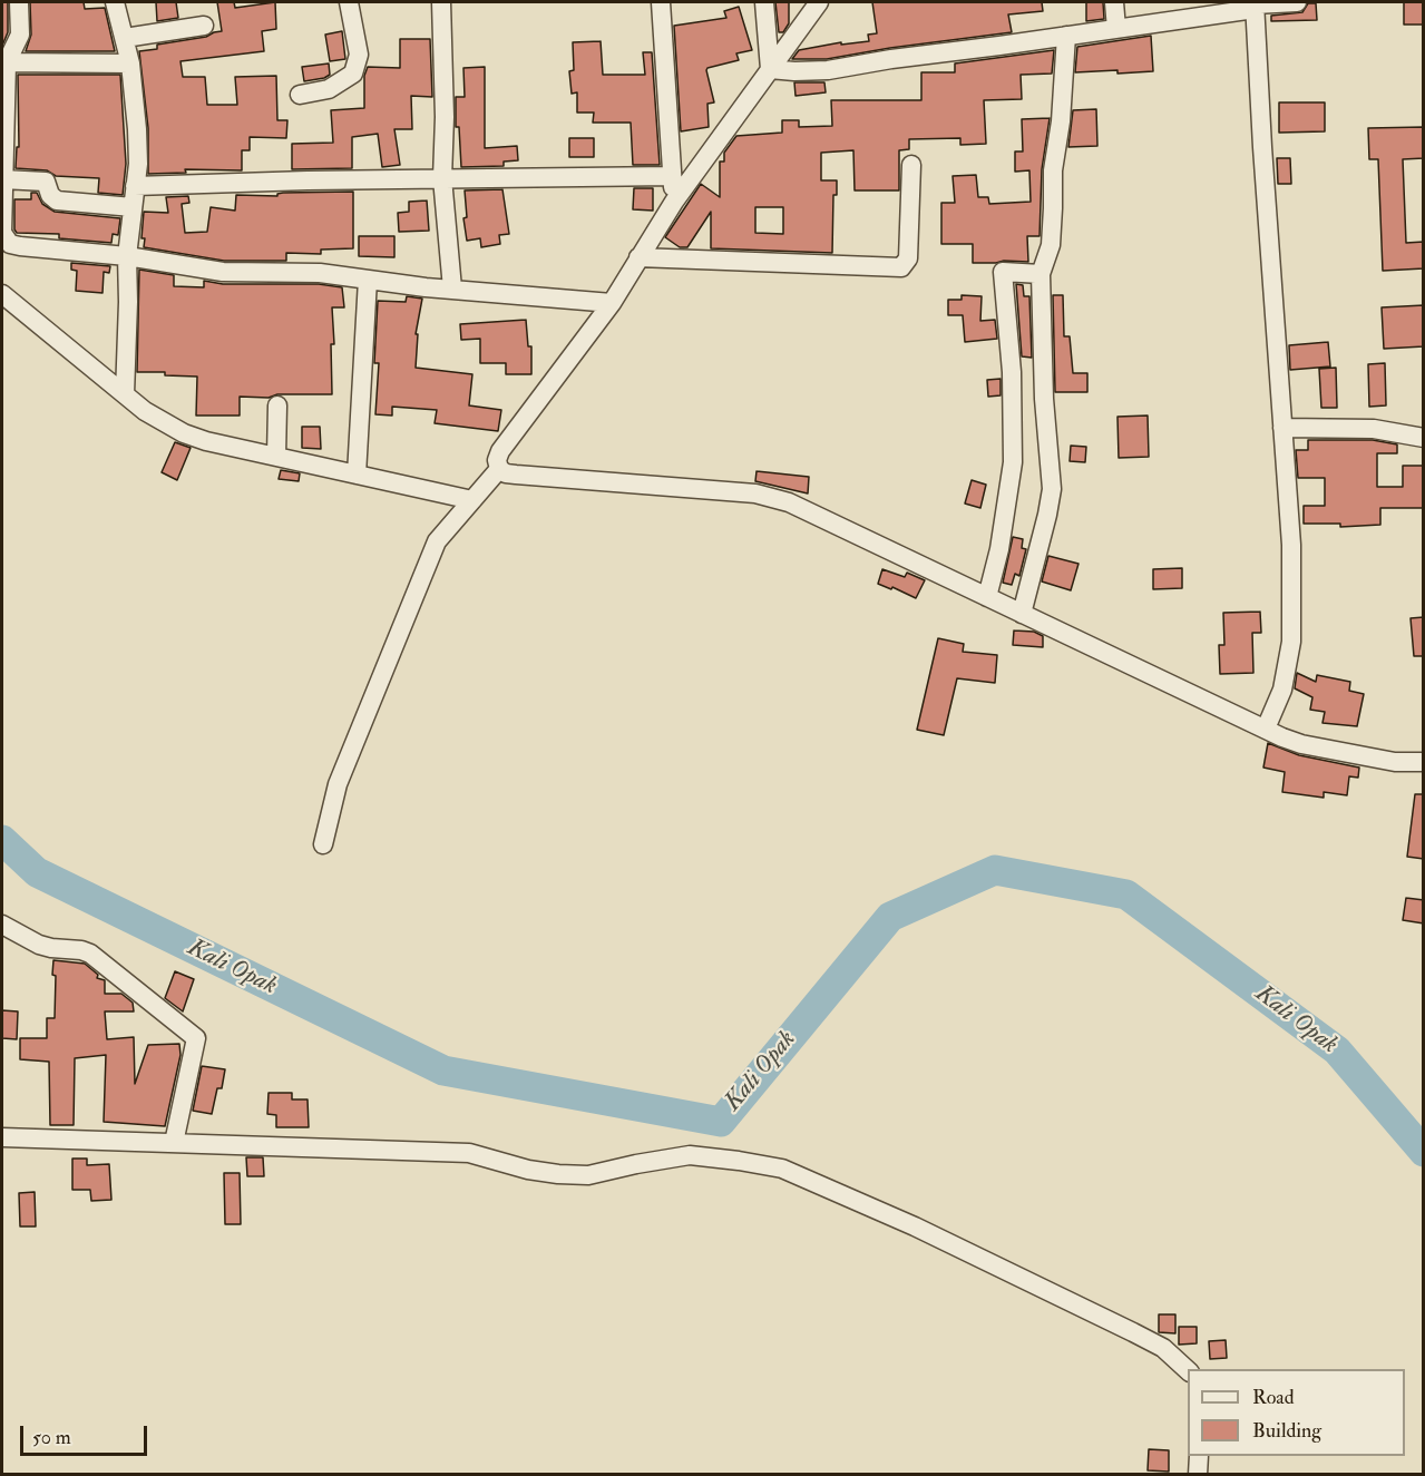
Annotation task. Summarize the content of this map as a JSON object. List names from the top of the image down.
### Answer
{
  "water": ["Kali Opak"],
  "legend": ["Road", "Building"],
  "scale_bar": "50 m"
}
